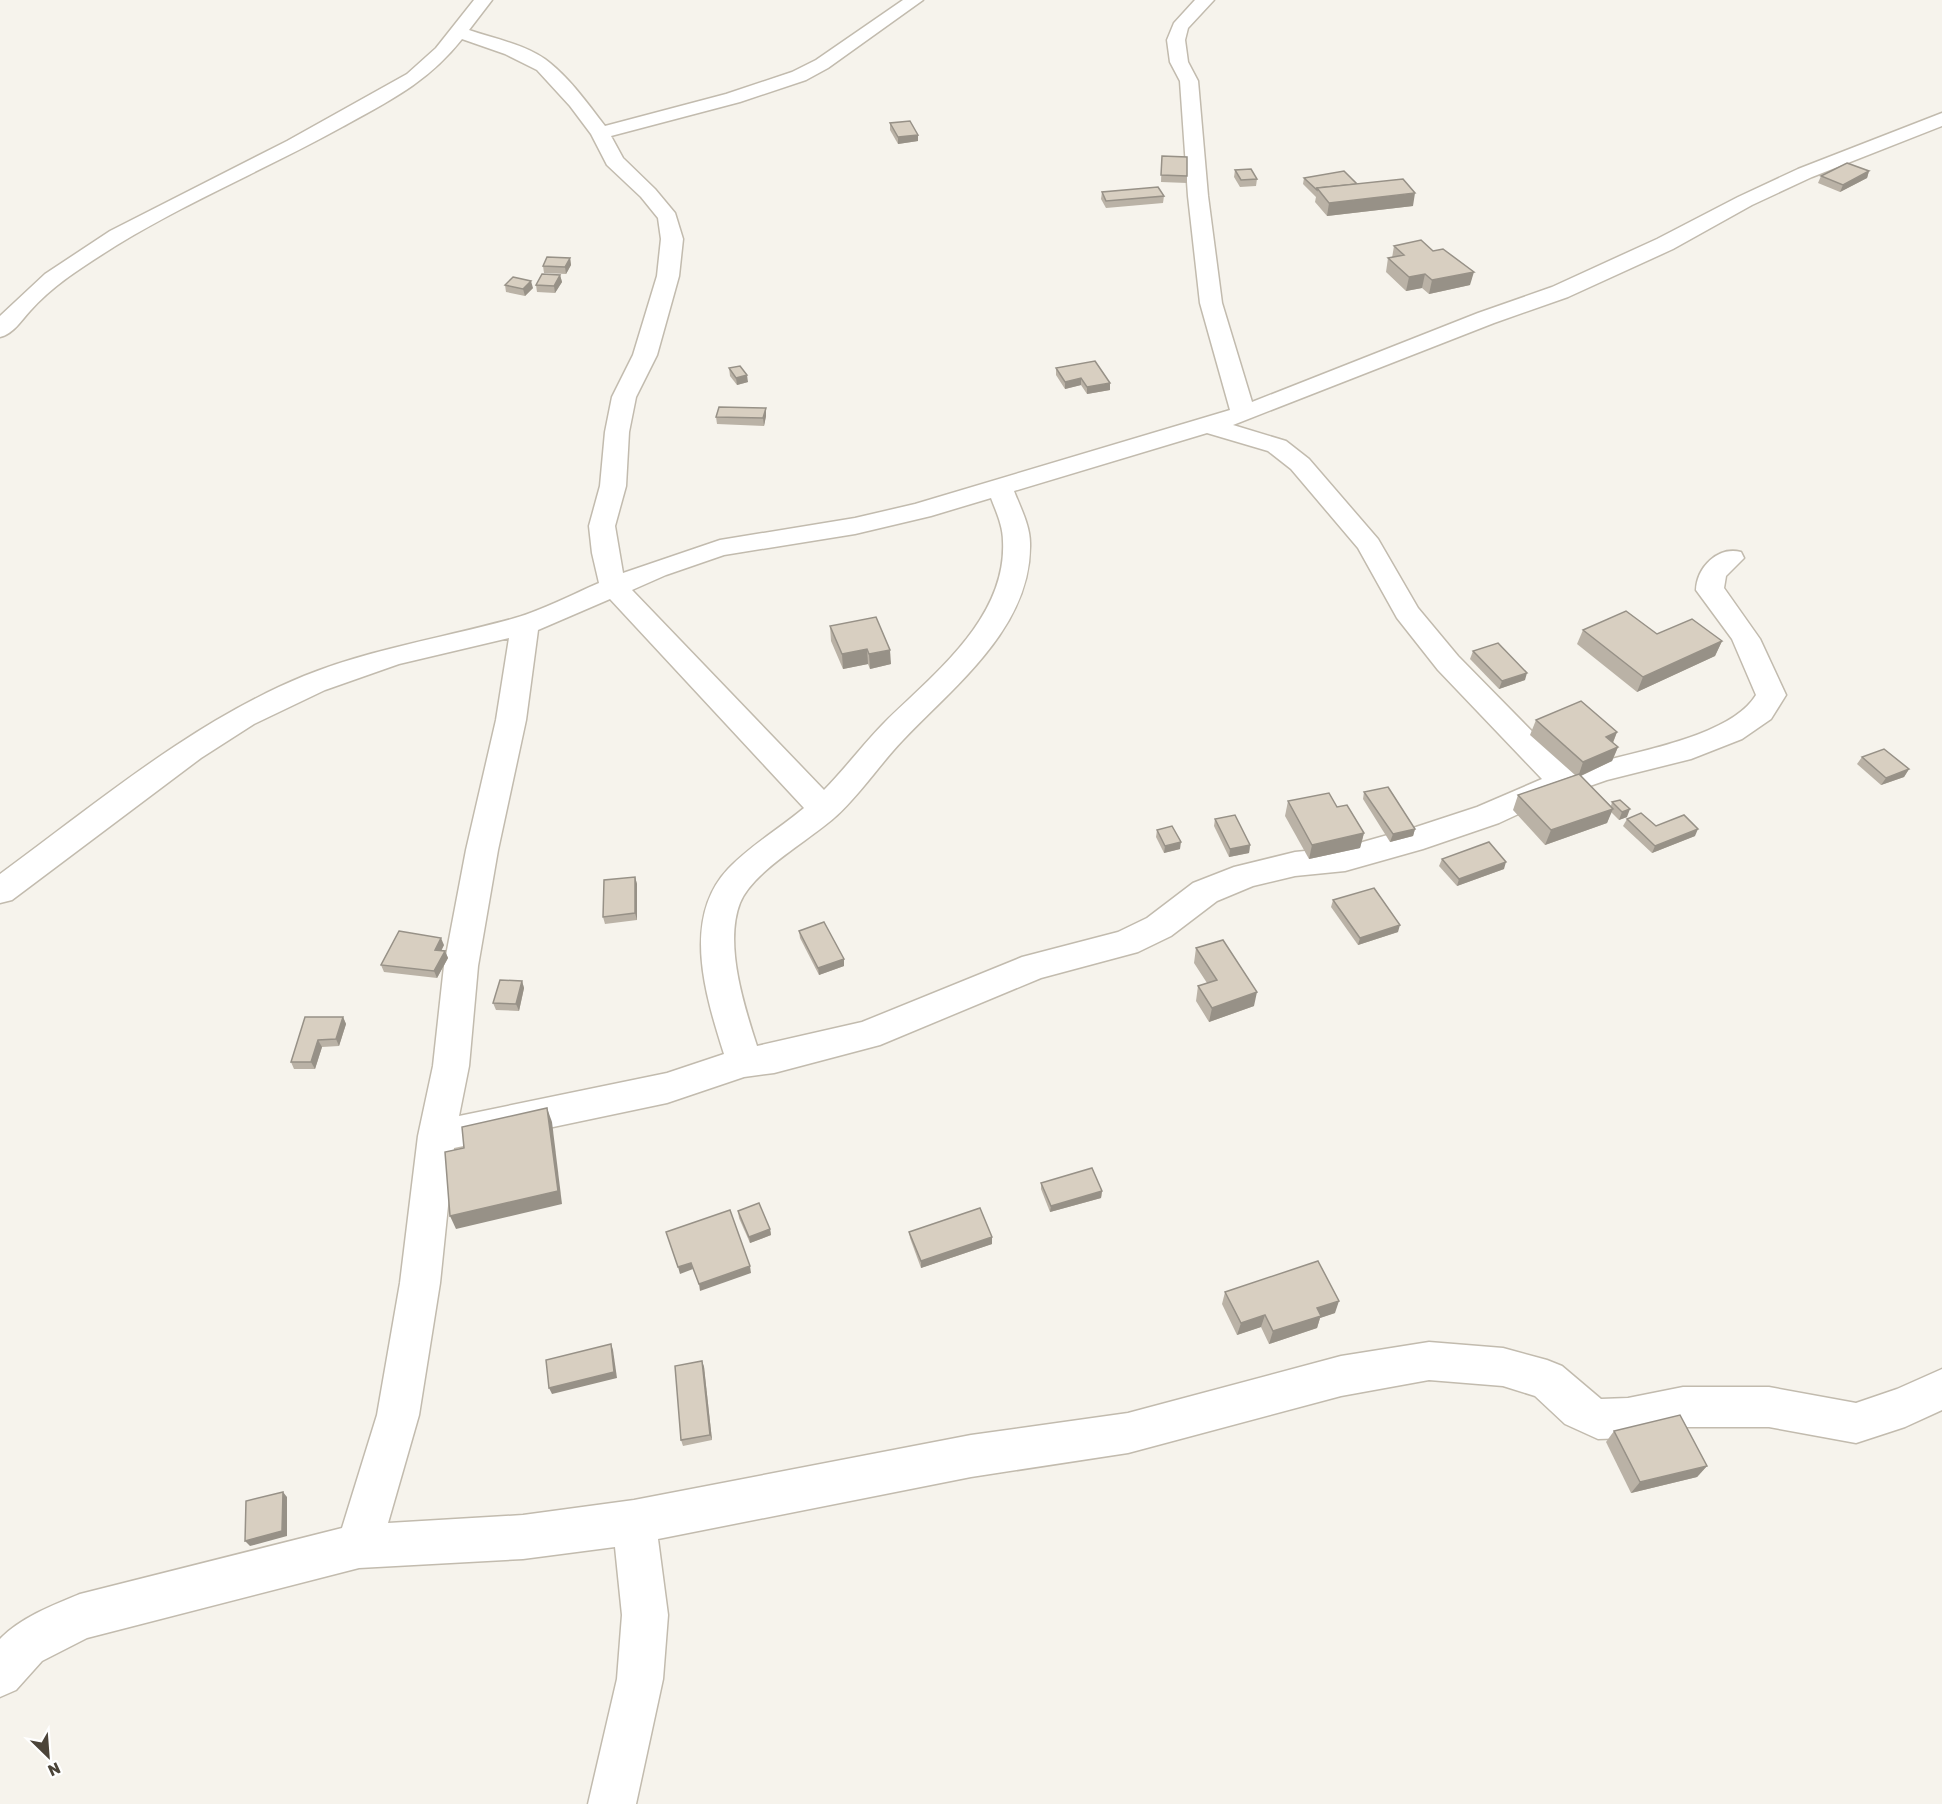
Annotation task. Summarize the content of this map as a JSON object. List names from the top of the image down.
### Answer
{
  "north": "bottom right"
}
